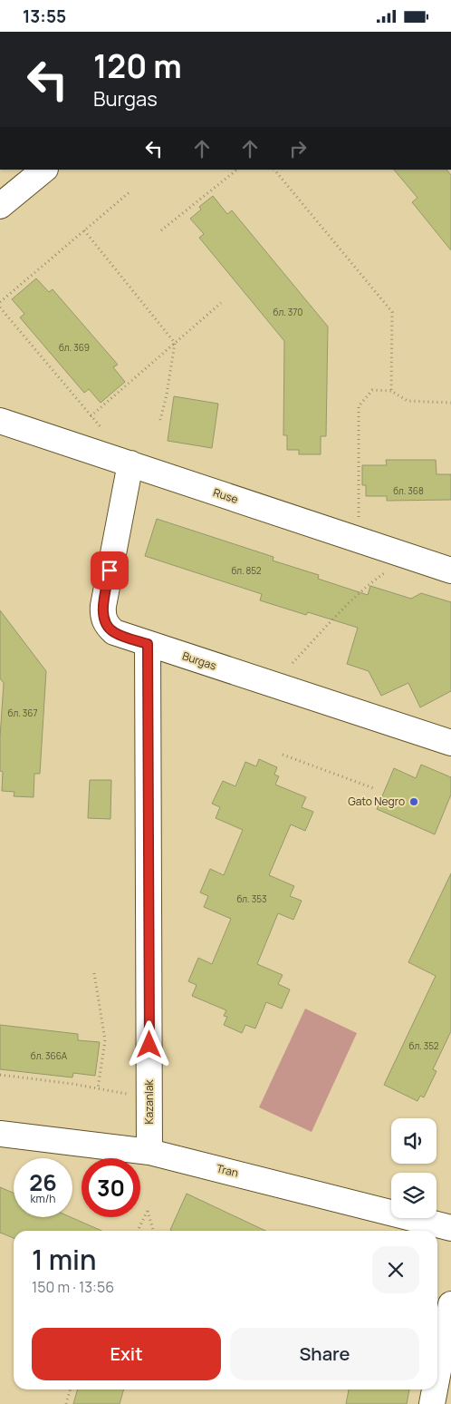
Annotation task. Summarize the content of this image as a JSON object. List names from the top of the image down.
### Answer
{
  "streets": {
    "street": [
      "Ruse",
      "Burgas",
      "Kazanlak",
      "Tran"
    ]
  },
  "crossings": [
    ["Ruse", "Burgas"],
    ["Burgas", "Kazanlak"],
    ["Kazanlak", "Tran"]
  ],
  "places": ["Gato Negro"],
  "house_numbers": [
    "бл. 370",
    "бл. 369",
    "бл. 368",
    "бл. 852",
    "бл. 367",
    "бл. 353",
    "бл. 352",
    "бл. 366А"
  ],
  "page": {
    "status": "13:55",
    "turn": ["120 m", "Burgas"],
    "speed": "26 km/h",
    "limit": "30",
    "heading": ["1 min", "150 m · 13:56"],
    "buttons": ["Exit", "Share"]
  }
}
